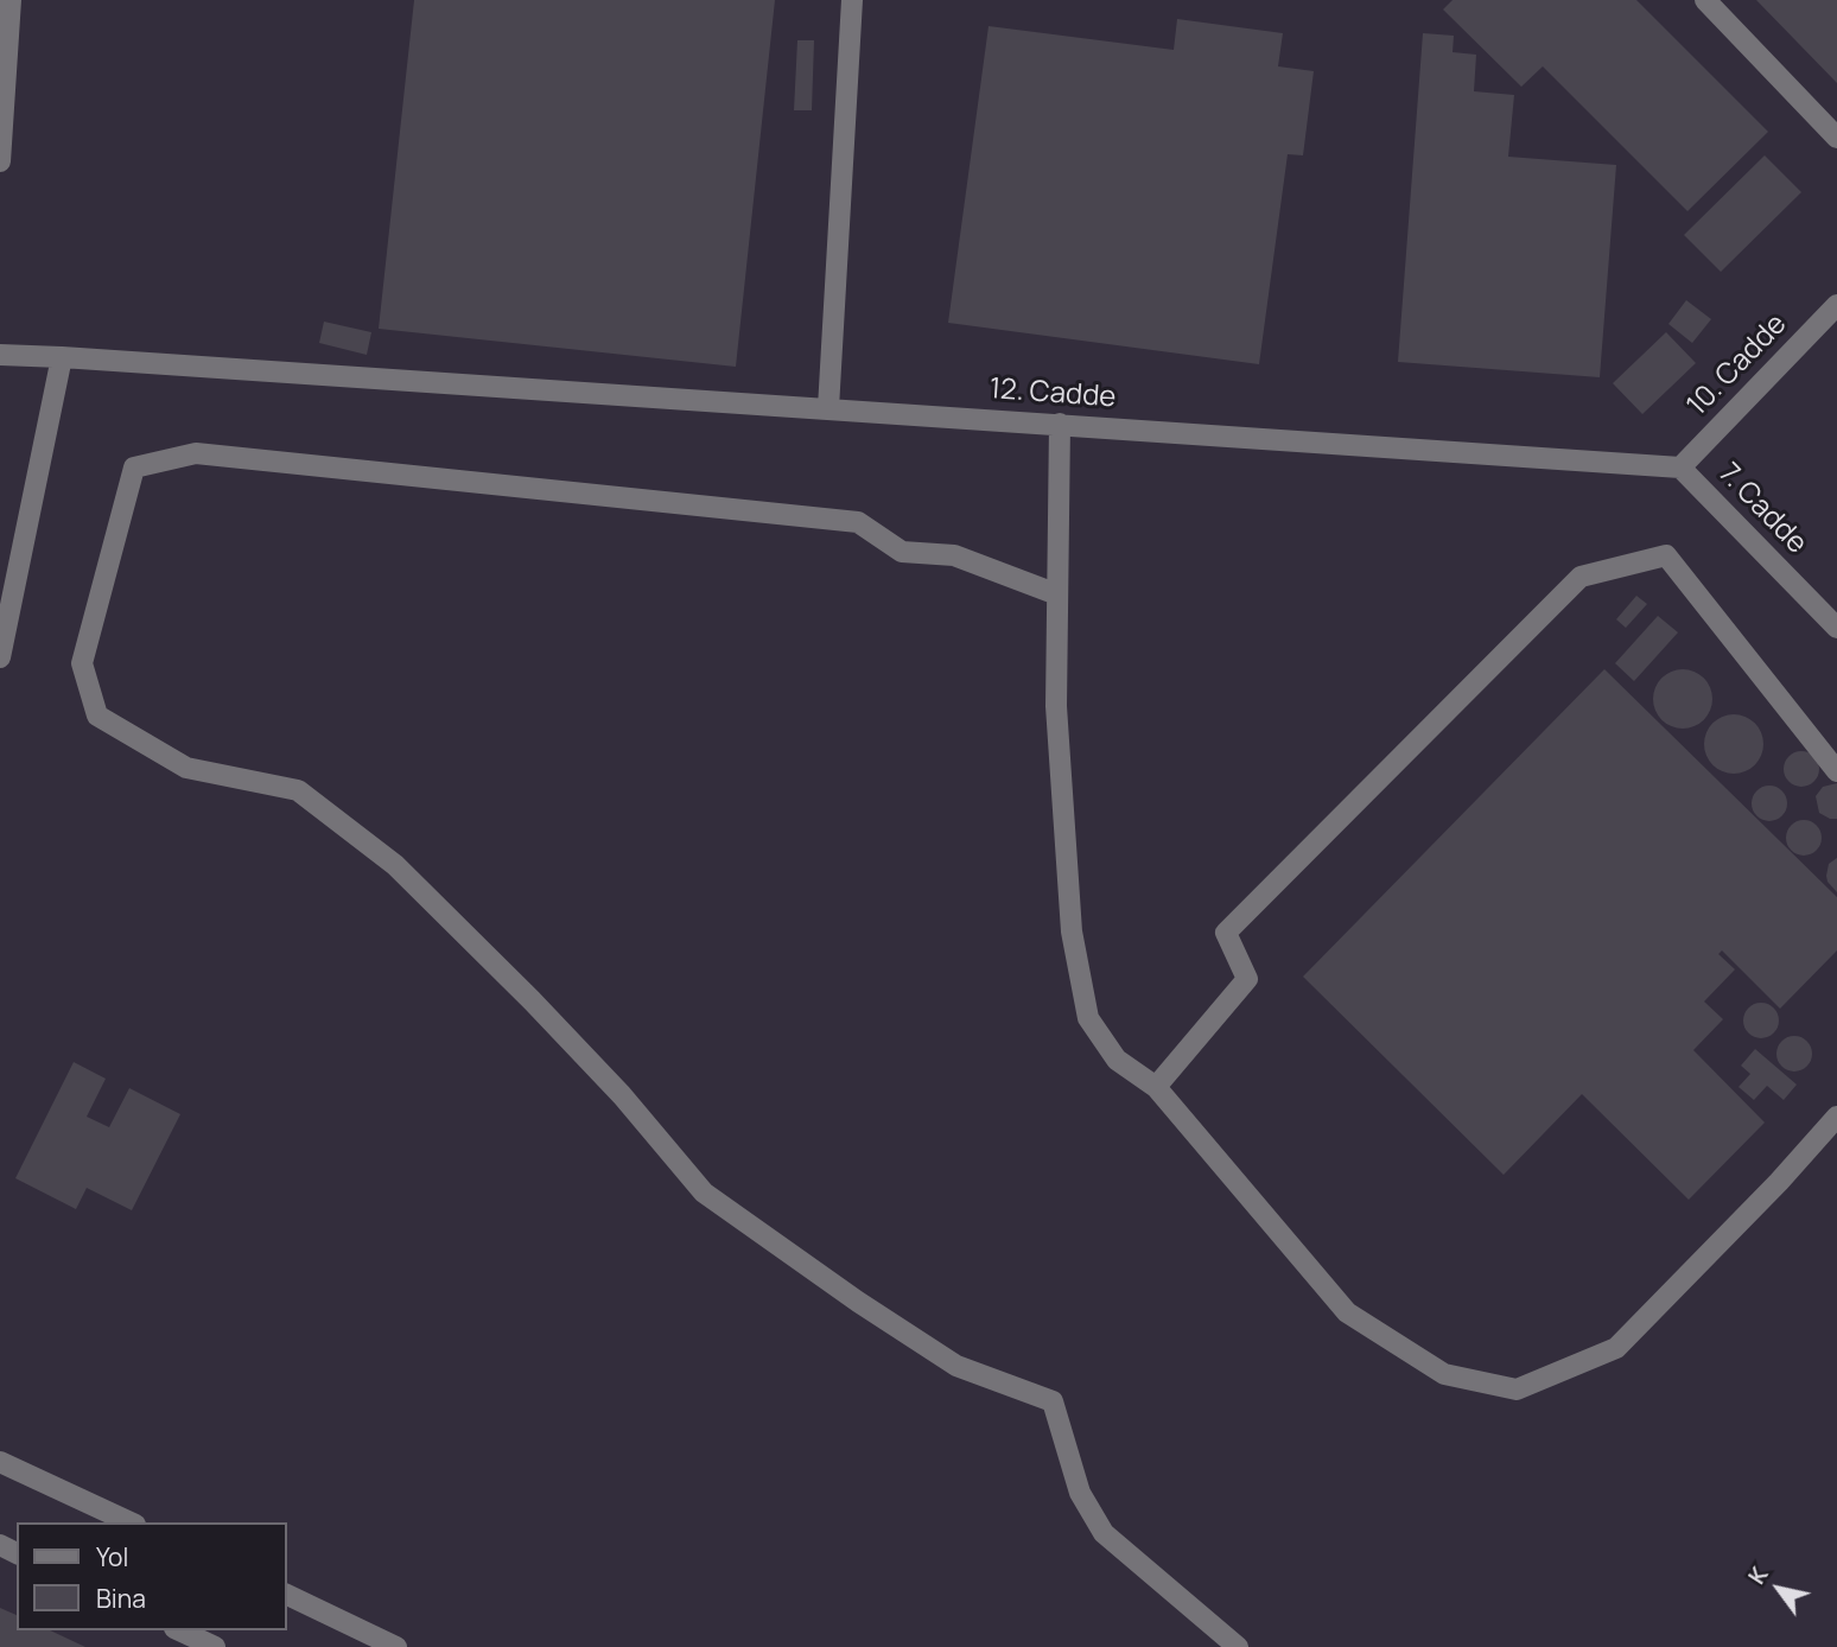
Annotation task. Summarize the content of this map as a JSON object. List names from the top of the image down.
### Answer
{
  "streets": {
    "lane": ["10. Cadde", "12. Cadde", "7. Cadde"]
  },
  "crossings": [
    ["10. Cadde", "12. Cadde"],
    ["10. Cadde", "7. Cadde"],
    ["12. Cadde", "7. Cadde"]
  ],
  "legend": ["Yol", "Bina"],
  "north": "top left"
}
